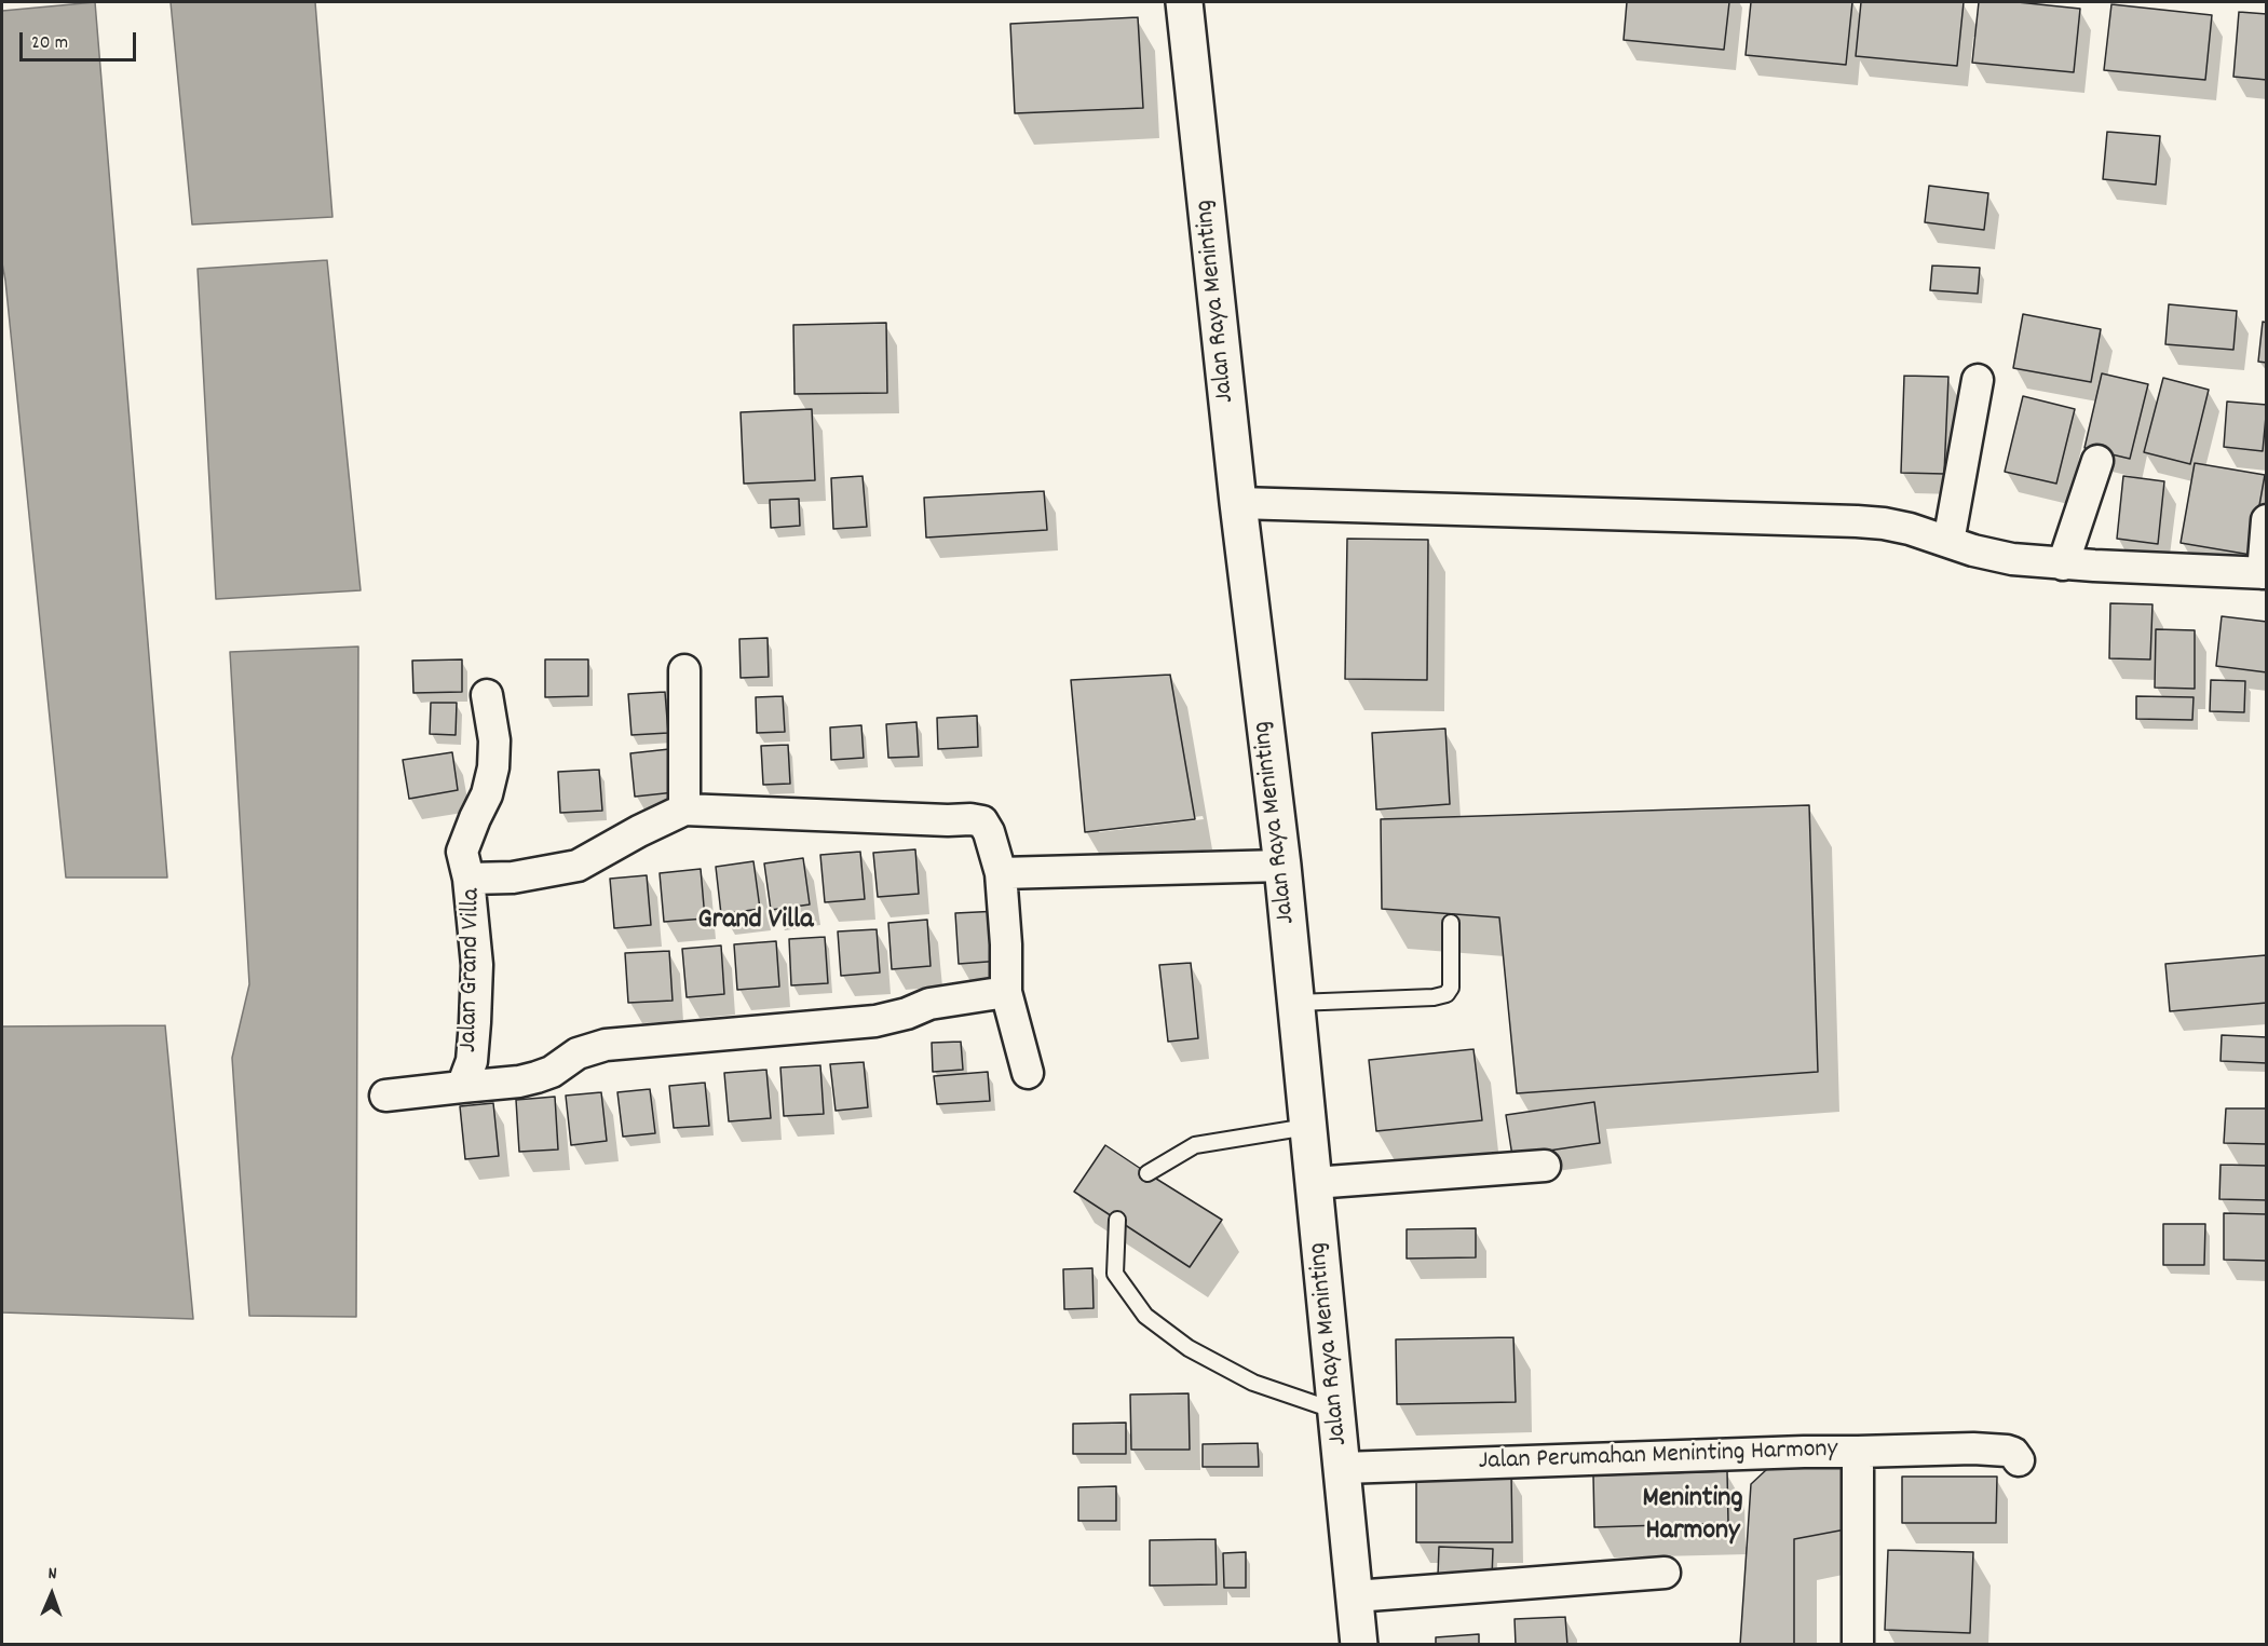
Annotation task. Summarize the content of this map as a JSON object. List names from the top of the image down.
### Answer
{
  "streets": {
    "highway": ["Jalan Raya Meninting"],
    "street": ["Jalan Grand Villa", "Jalan Perumahan Meninting Harmony"]
  },
  "crossings": [
    ["Jalan Raya Meninting", "Jalan Perumahan Meninting Harmony"]
  ],
  "districts": ["Grand Villa", "Meninting Harmony"],
  "scale_bar": "20 m",
  "north": "top"
}
